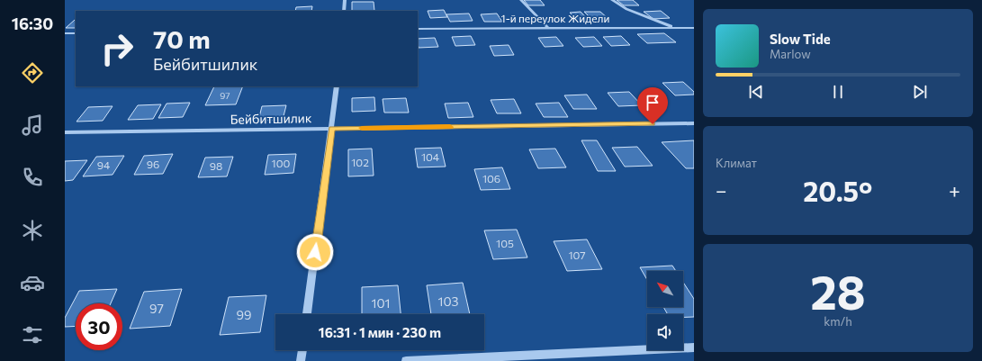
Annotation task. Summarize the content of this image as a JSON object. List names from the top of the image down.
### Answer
{
  "streets": {
    "street": ["1-й переулок Жидели", "Бейбитшилик"]
  },
  "house_numbers": [
    "97",
    "104",
    "102",
    "100",
    "96",
    "94",
    "98",
    "106",
    "105",
    "107",
    "103",
    "101",
    "97",
    "99"
  ],
  "north": "top left",
  "page": {
    "tabs": "16:30",
    "turn": ["70 m", "Бейбитшилик"],
    "song": ["Slow Tide", "Marlow"],
    "tile": [
      "Климат",
      ["28", "km/h"]
    ],
    "heat": ["−", "20.5°", "+"],
    "limit": "30",
    "trip": "16:31 · 1 мин · 230 m"
  }
}
